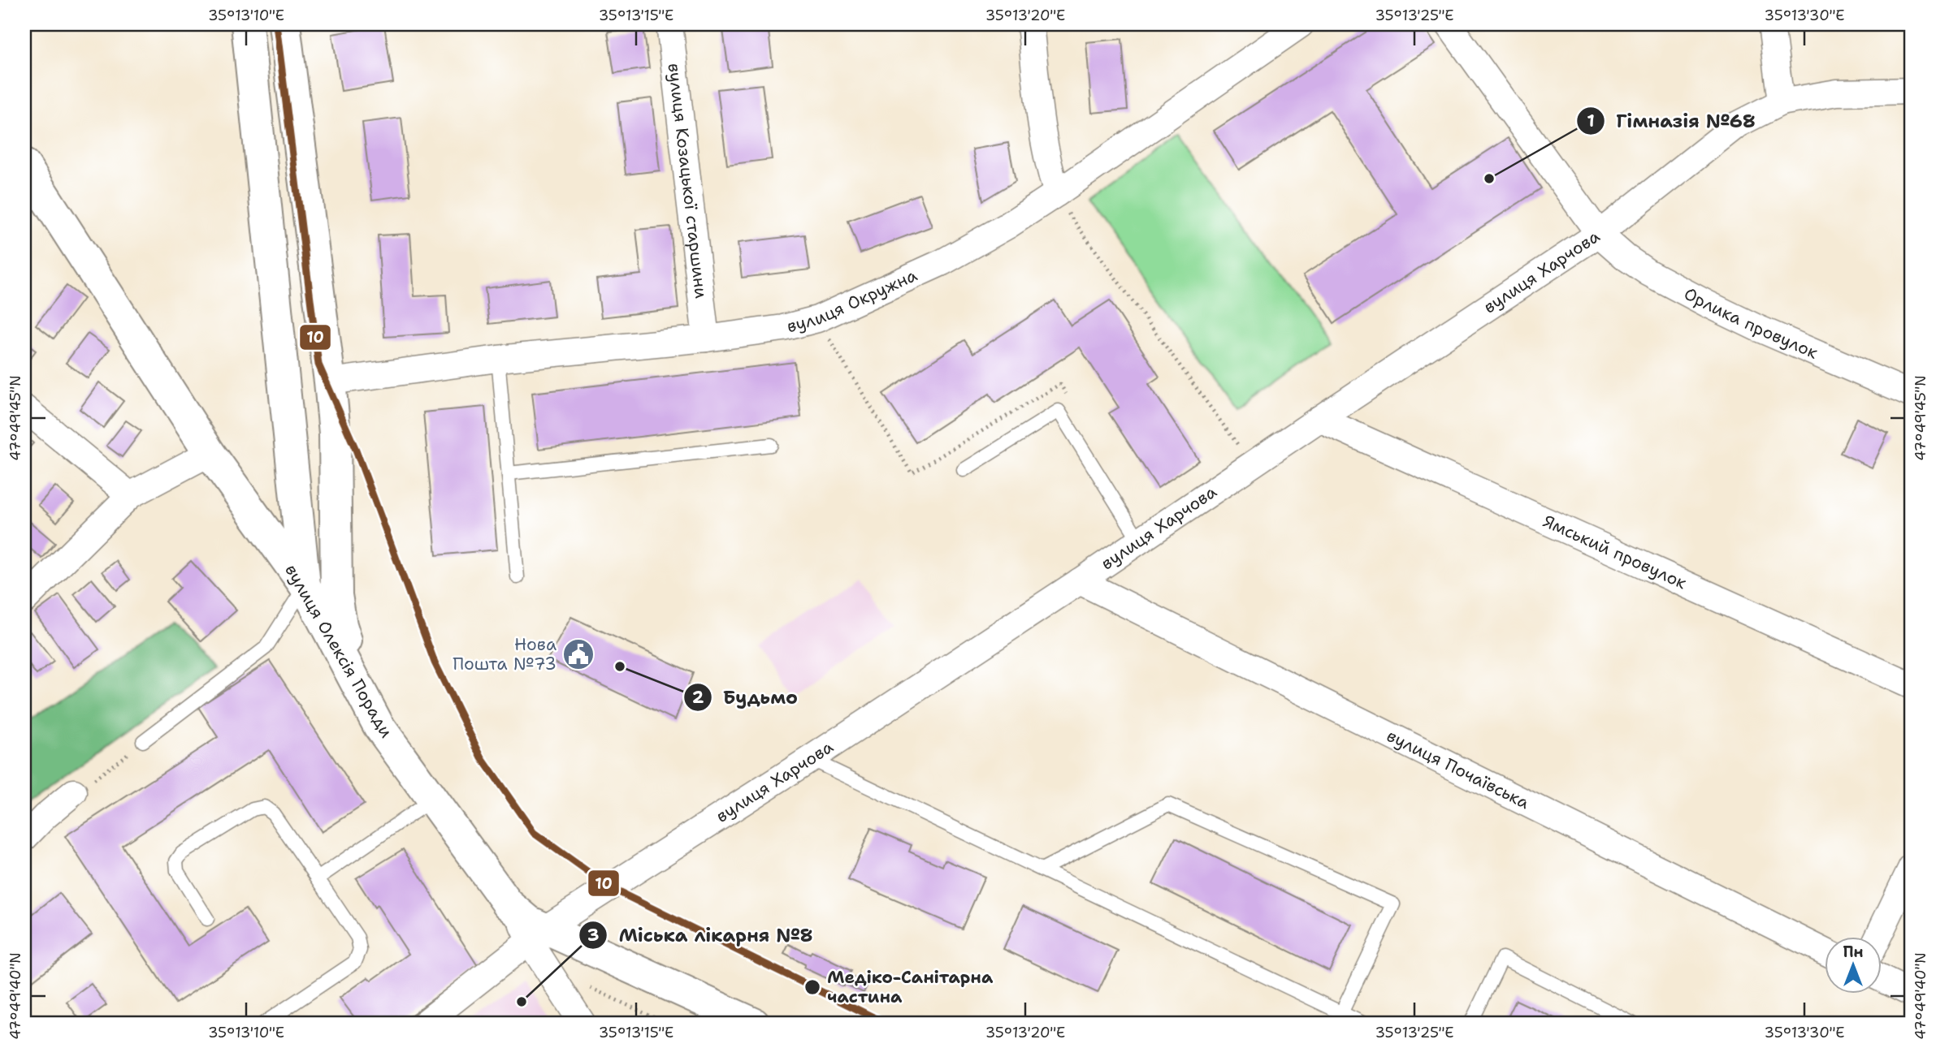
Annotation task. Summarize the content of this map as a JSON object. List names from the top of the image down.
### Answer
{
  "streets": {
    "main road": ["вулиця Олексія Поради"],
    "street": [
      "вулиця Козацької старшини",
      "вулиця Харчова",
      "вулиця Окружна",
      "Орлика провулок",
      "Ямський провулок",
      "вулиця Почаївська"
    ]
  },
  "crossings": [
    ["вулиця Козацької старшини", "вулиця Окружна"],
    ["вулиця Харчова", "Орлика провулок"],
    ["вулиця Харчова", "Ямський провулок"],
    ["вулиця Харчова", "вулиця Олексія Поради"],
    ["вулиця Харчова", "вулиця Почаївська"]
  ],
  "places": {
    "other": [
      "Гімназія №68",
      "Будьмо",
      "Медіко-Санітарна частина",
      "Міська лікарня №8"
    ],
    "public building": ["Нова Пошта №73"]
  },
  "lines": ["transit line 10"],
  "north": "top",
  "coordinates": [
    "35°13'10\"E",
    "35°13'15\"E",
    "35°13'20\"E",
    "35°13'25\"E",
    "35°13'30\"E",
    "47°49'45\"N",
    "47°49'40\"N"
  ]
}
